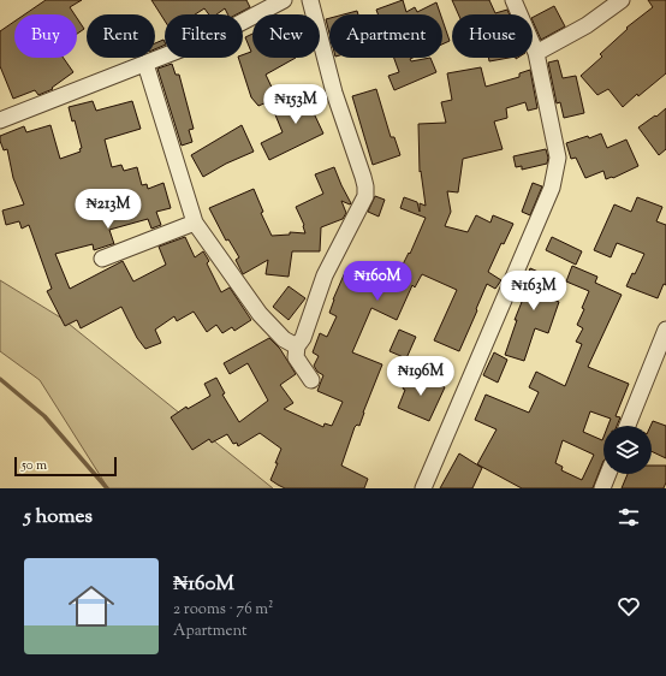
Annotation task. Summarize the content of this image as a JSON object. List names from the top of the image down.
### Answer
{
  "scale_bar": "50 m",
  "page": {
    "chip": [
      "Buy",
      "Rent",
      "Filters",
      "New",
      "Apartment",
      "House"
    ],
    "price": [
      "₦153M",
      "₦213M",
      "₦160M",
      "₦163M",
      "₦196M"
    ],
    "scale": "50 m",
    "heading": "5 homes",
    "list": [
      {
        "name": "₦160M",
        "note": "2 rooms · 76 m² · Apartment"
      }
    ]
  }
}
